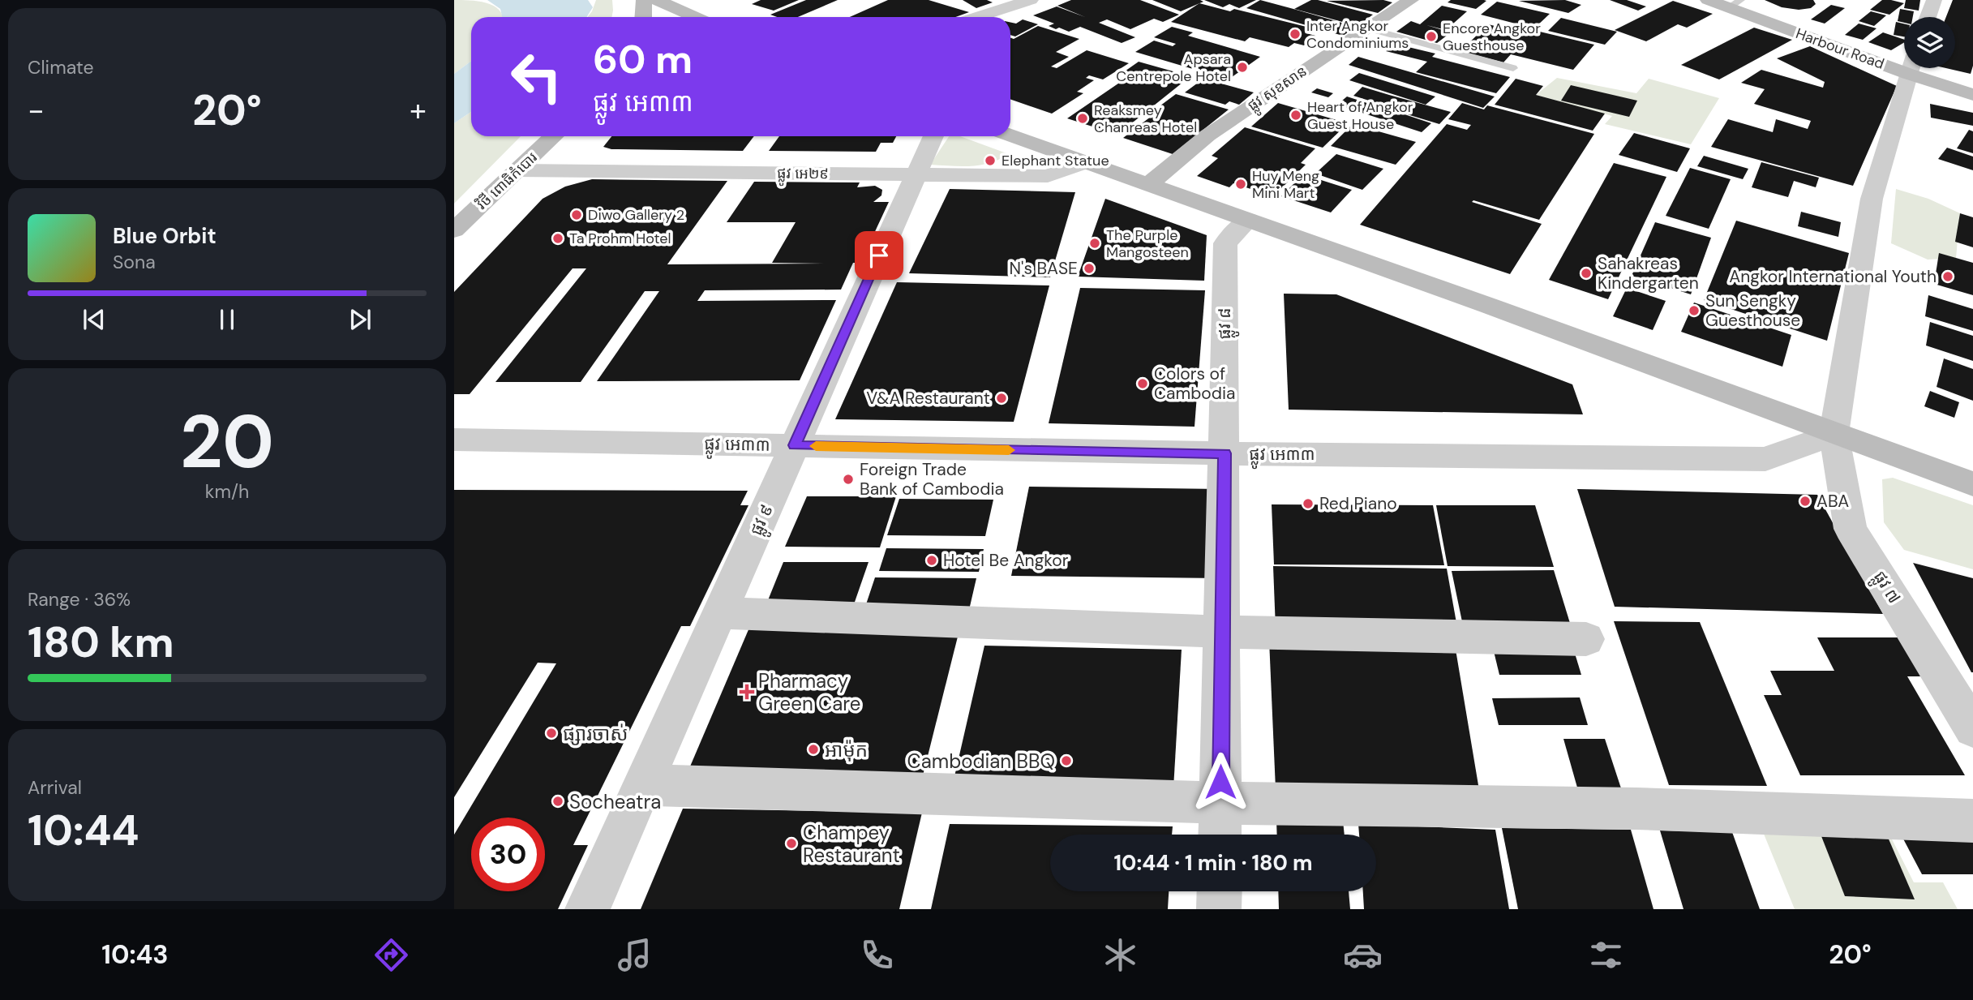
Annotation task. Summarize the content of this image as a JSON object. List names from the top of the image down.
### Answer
{
  "streets": {
    "main road": ["Harbour Road", "ផ្លូវ សុខសាន", "វិថី ពោធិកំបោរ"],
    "street": [
      "ផ្លូវ អេ២៩",
      "ផ្លូវ ៨",
      "ផ្លូវ អេ៣៣",
      "ផ្លូវ ៩",
      "ផ្លូវ ៧"
    ]
  },
  "crossings": [
    ["ផ្លូវ អេ២៩", "វិថី ពោធិកំបោរ"],
    ["ផ្លូវ អេ២៩", "ផ្លូវ ៩"],
    ["ផ្លូវ ៨", "ផ្លូវ អេ៣៣"],
    ["ផ្លូវ អេ៣៣", "ផ្លូវ ៩"],
    ["ផ្លូវ អេ៣៣", "ផ្លូវ ៧"]
  ],
  "places": {
    "other": [
      "Inter Angkor Condominiums",
      "Encore Angkor Guesthouse",
      "Apsara Centrepole Hotel",
      "Heart of Angkor Guest House",
      "Reaksmey Chanreas Hotel",
      "Elephant Statue",
      "Huy Meng Mini Mart",
      "Diwo Gallery 2",
      "Ta Prohm Hotel",
      "The Purple Mangosteen",
      "N's BASE",
      "Sahakreas Kindergarten",
      "Angkor International Youth",
      "Sun Sengky Guesthouse",
      "Colors of Cambodia",
      "V&A Restaurant",
      "Foreign Trade Bank of Cambodia",
      "ABA",
      "Red Piano",
      "Hotel Be Angkor",
      "ផ្សារចាស់",
      "អាម៉ុក",
      "Cambodian BBQ",
      "Socheatra",
      "Champey Restaurant"
    ],
    "health": ["Pharmacy Green Care"]
  },
  "page": {
    "tile": [
      "Climate",
      ["20", "km/h"],
      ["Range · 36%", "180 km"],
      ["Arrival", "10:44"]
    ],
    "turn": ["60 m", "ផ្លូវ អេ៣៣"],
    "heat": ["−", "20°", "+"],
    "song": ["Blue Orbit", "Sona"],
    "limit": "30",
    "trip": "10:44 · 1 min · 180 m",
    "tabs": ["10:43", "20°"]
  }
}
